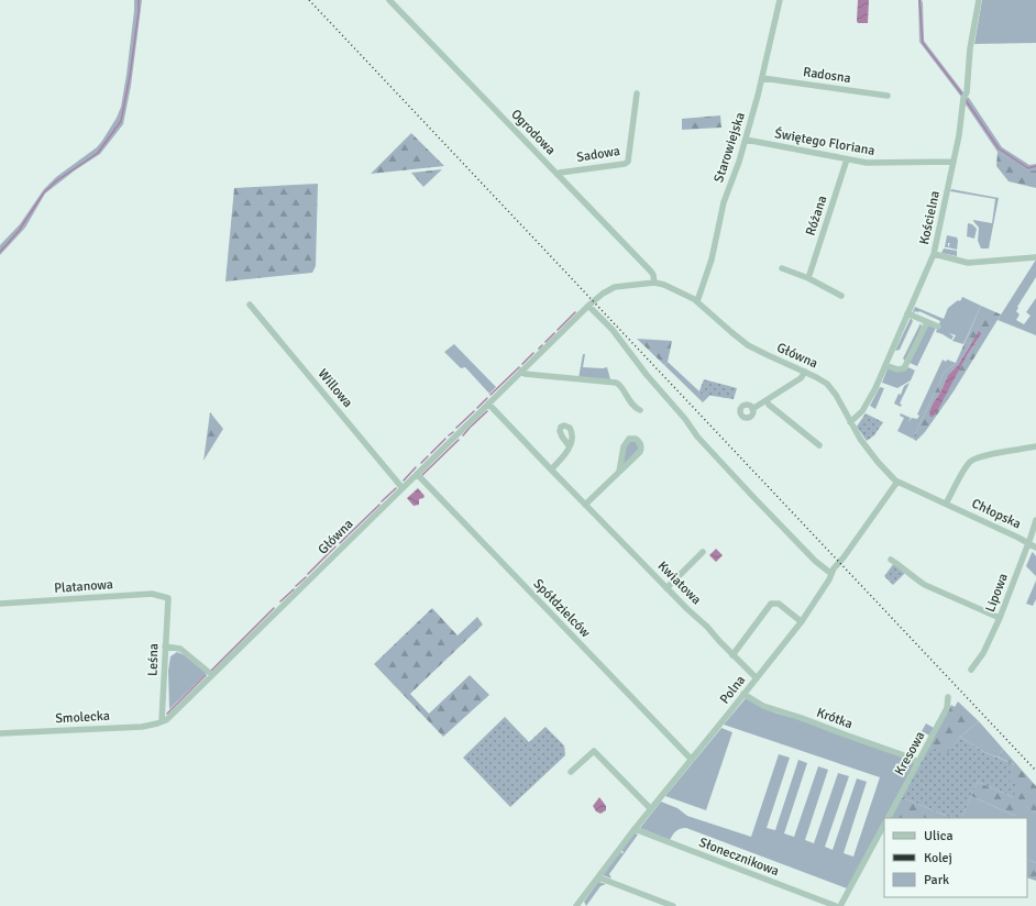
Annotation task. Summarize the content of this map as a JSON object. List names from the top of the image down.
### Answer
{
  "streets": {
    "street": [
      "Radosna",
      "Ogrodowa",
      "Świętego Floriana",
      "Starowiejska",
      "Sadowa",
      "Różana",
      "Kościelna",
      "Główna",
      "Willowa",
      "Chłopska",
      "Kwiatowa",
      "Platanowa",
      "Lipowa",
      "Spółdzielców",
      "Leśna",
      "Polna",
      "Smolecka",
      "Krótka",
      "Kresowa",
      "Słonecznikowa"
    ]
  },
  "crossings": [
    ["Radosna", "Starowiejska"],
    ["Ogrodowa", "Sadowa"],
    ["Ogrodowa", "Główna"],
    ["Świętego Floriana", "Starowiejska"],
    ["Świętego Floriana", "Różana"],
    ["Świętego Floriana", "Kościelna"],
    ["Starowiejska", "Główna"],
    ["Kościelna", "Główna"],
    ["Główna", "Willowa"],
    ["Główna", "Chłopska"],
    ["Główna", "Kwiatowa"],
    ["Główna", "Spółdzielców"],
    ["Główna", "Leśna"],
    ["Główna", "Polna"],
    ["Główna", "Smolecka"],
    ["Chłopska", "Lipowa"],
    ["Kwiatowa", "Polna"],
    ["Platanowa", "Leśna"],
    ["Spółdzielców", "Polna"],
    ["Leśna", "Smolecka"],
    ["Polna", "Krótka"],
    ["Polna", "Słonecznikowa"],
    ["Krótka", "Kresowa"]
  ],
  "legend": ["Ulica", "Kolej", "Park"]
}
